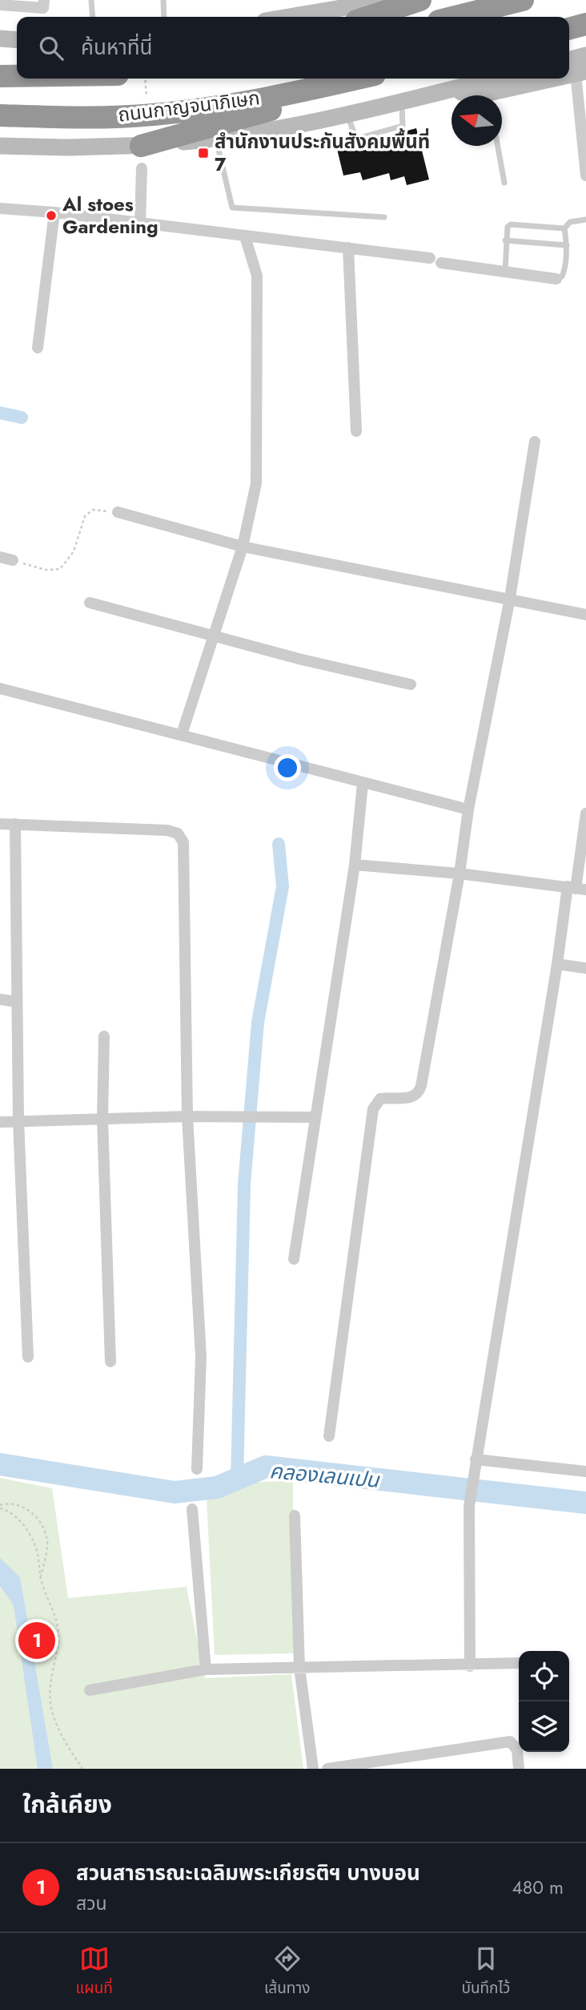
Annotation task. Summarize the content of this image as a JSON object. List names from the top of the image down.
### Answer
{
  "streets": {
    "highway": ["ถนนกาญจนาภิเษก"]
  },
  "water": ["คลองเลนเปน"],
  "places": {
    "transit": ["สำนักงานประกันสังคมพื้นที่ 7"],
    "other": ["Al stoes Gardening"]
  },
  "north": "left",
  "page": {
    "search": "ค้นหาที่นี่",
    "pins": "1",
    "heading": "ใกล้เคียง",
    "list": [
      {
        "mark": "1",
        "name": "สวนสาธารณะเฉลิมพระเกียรติฯ บางบอน",
        "note": "สวน",
        "value": "480 m"
      }
    ],
    "nav": ["แผนที่", "เส้นทาง", "บันทึกไว้"]
  }
}
